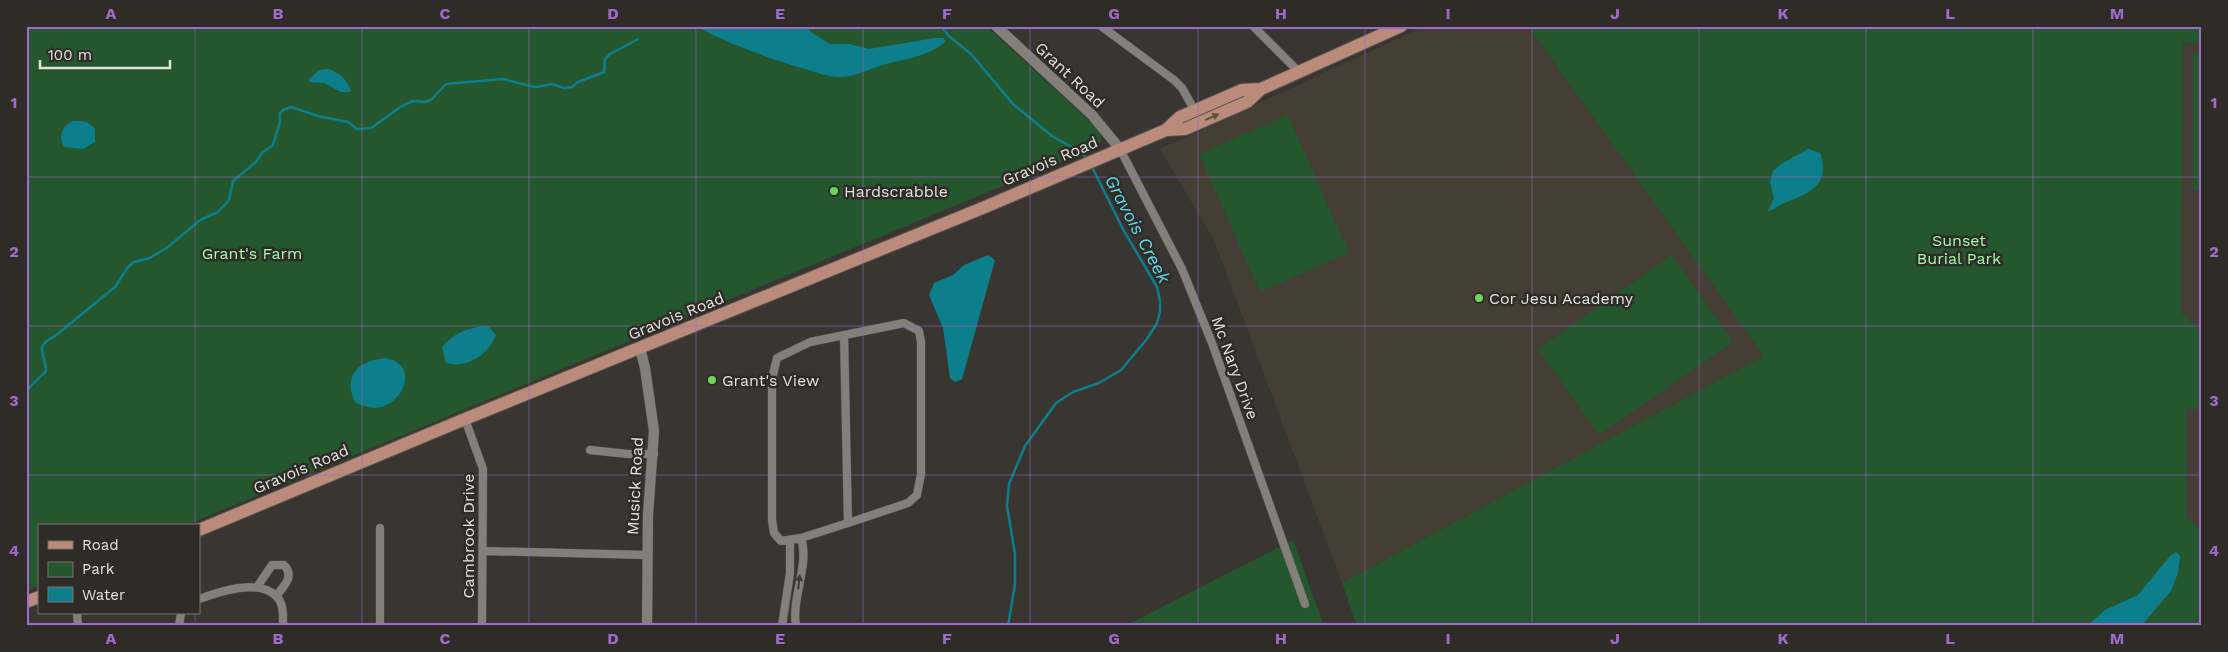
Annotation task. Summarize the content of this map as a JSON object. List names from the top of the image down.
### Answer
{
  "streets": {
    "main road": ["Gravois Road"],
    "street": [
      "Grant Road",
      "Mc Nary Drive",
      "Musick Road",
      "Cambrook Drive"
    ]
  },
  "crossings": [
    ["Grant Road", "Gravois Road"],
    ["Grant Road", "Mc Nary Drive"],
    ["Gravois Road", "Mc Nary Drive"],
    ["Gravois Road", "Musick Road"],
    ["Gravois Road", "Cambrook Drive"]
  ],
  "water": ["Gravois Creek"],
  "parks": ["Sunset Burial Park", "Grant's Farm"],
  "places": ["Hardscrabble", "Cor Jesu Academy", "Grant's View"],
  "legend": ["Road", "Park", "Water"],
  "scale_bar": "100 m",
  "grid": {
    "columns": [
      "A",
      "B",
      "C",
      "D",
      "E",
      "F",
      "G",
      "H",
      "I",
      "J",
      "K",
      "L",
      "M"
    ],
    "rows": [
      "1",
      "2",
      "3",
      "4"
    ]
  }
}
